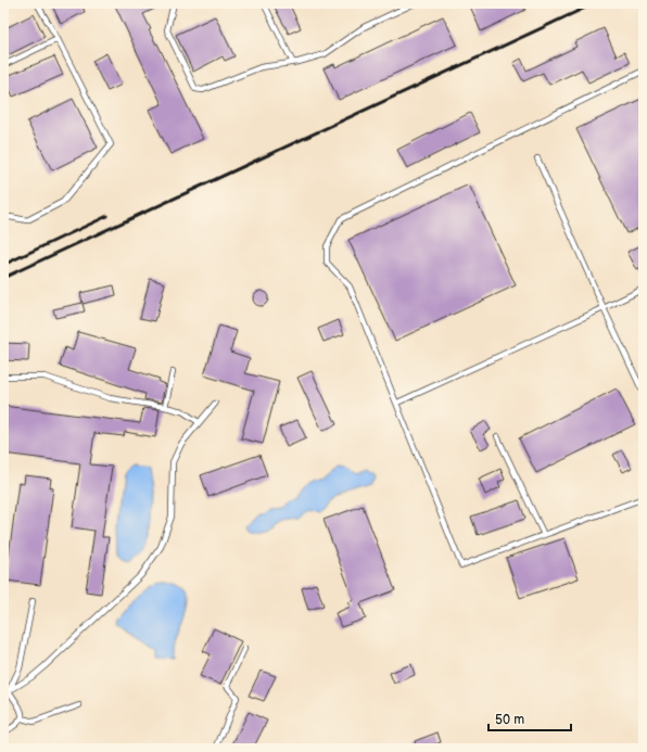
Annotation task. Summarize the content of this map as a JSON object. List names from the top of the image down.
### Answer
{
  "scale_bar": "50 m"
}
